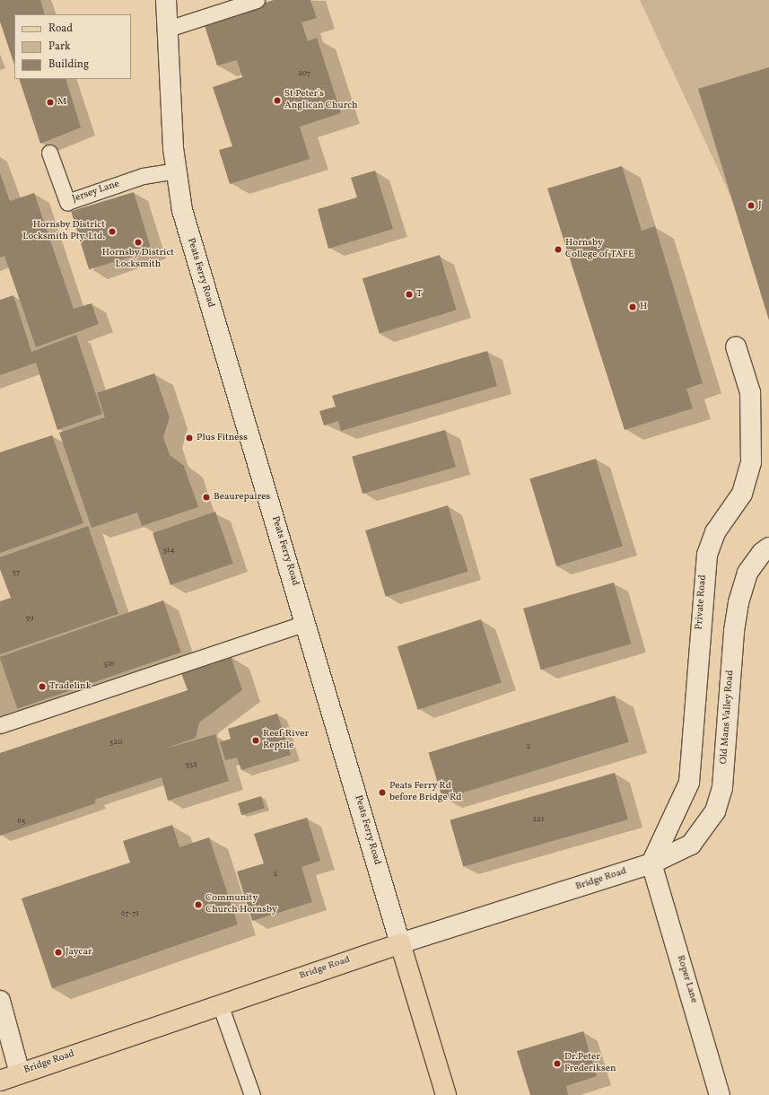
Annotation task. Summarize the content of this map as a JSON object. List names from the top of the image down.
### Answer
{
  "streets": {
    "main road": ["Peats Ferry Road", "Bridge Road"],
    "street": ["Private Road", "Old Mans Valley Road", "Roper Lane"],
    "lane": ["Jersey Lane"]
  },
  "crossings": [
    ["Jersey Lane", "Peats Ferry Road"],
    ["Peats Ferry Road", "Bridge Road"],
    ["Private Road", "Old Mans Valley Road"],
    ["Private Road", "Bridge Road"],
    ["Private Road", "Roper Lane"],
    ["Old Mans Valley Road", "Bridge Road"],
    ["Old Mans Valley Road", "Roper Lane"],
    ["Bridge Road", "Roper Lane"]
  ],
  "places": [
    "St Peter's Anglican Church",
    "M",
    "J",
    "Hornsby District Locksmith Pty. Ltd.",
    "Hornsby District Locksmith",
    "Hornsby College of TAFE",
    "T",
    "H",
    "Plus Fitness",
    "Beaurepaires",
    "Tradelink",
    "Reef River Reptile",
    "Peats Ferry Rd before Bridge Rd",
    "Community Church Hornsby",
    "Jaycar",
    "Dr.Peter Frederiksen"
  ],
  "house_numbers": [
    "207",
    "314",
    "57",
    "59",
    "316",
    "320",
    "2",
    "332",
    "221",
    "65",
    "2",
    "67-71"
  ],
  "legend": ["Road", "Park", "Building"]
}
